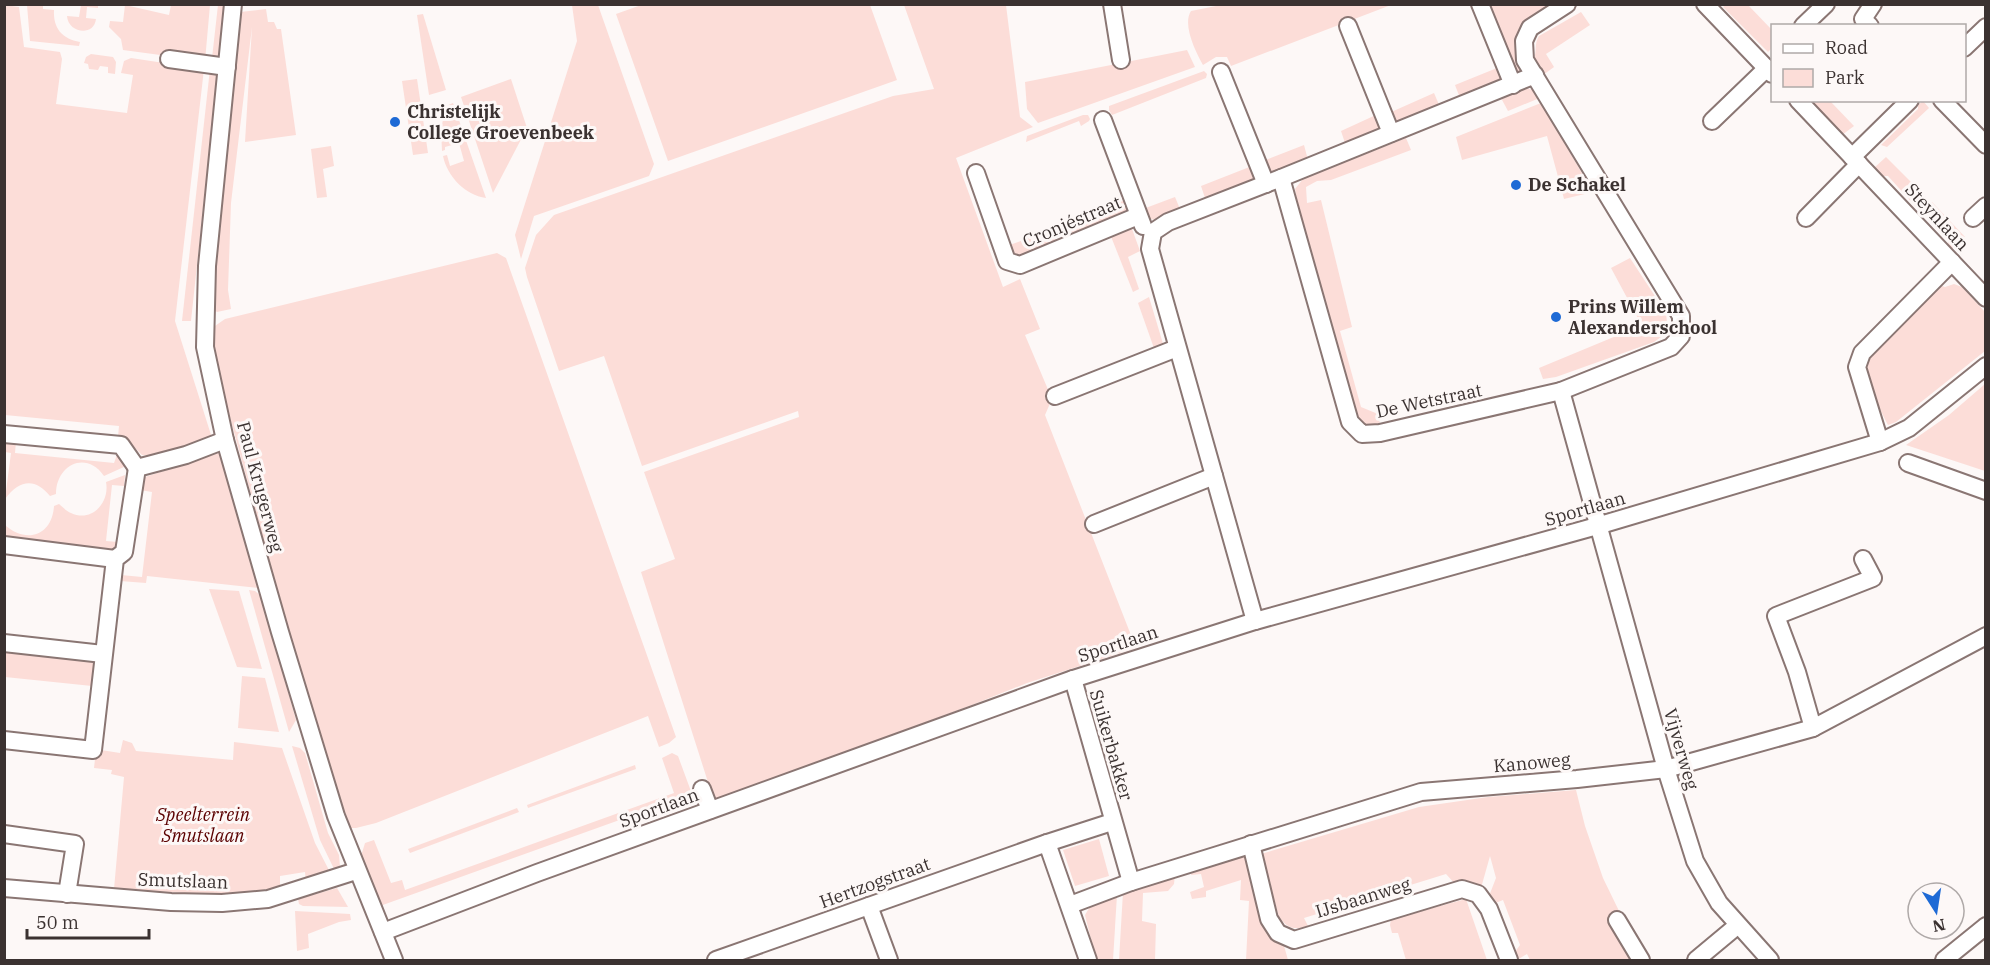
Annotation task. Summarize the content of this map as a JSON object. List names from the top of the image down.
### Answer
{
  "streets": {
    "street": [
      "Steynlaan",
      "Cronjéstraat",
      "De Wetstraat",
      "Paul Krugerweg",
      "Sportlaan",
      "Suikerbakker",
      "Vijverweg",
      "Kanoweg",
      "Smutslaan",
      "Hertzogstraat",
      "IJsbaanweg"
    ]
  },
  "crossings": [
    ["Paul Krugerweg", "Sportlaan"],
    ["Paul Krugerweg", "Smutslaan"],
    ["Sportlaan", "Suikerbakker"],
    ["Sportlaan", "Vijverweg"],
    ["Suikerbakker", "Kanoweg"],
    ["Suikerbakker", "Hertzogstraat"],
    ["Vijverweg", "Kanoweg"],
    ["Kanoweg", "IJsbaanweg"]
  ],
  "parks": ["Speelterrein Smutslaan"],
  "places": ["Christelijk College Groevenbeek", "De Schakel", "Prins Willem Alexanderschool"],
  "legend": ["Road", "Park"],
  "scale_bar": "50 m",
  "north": "bottom"
}
